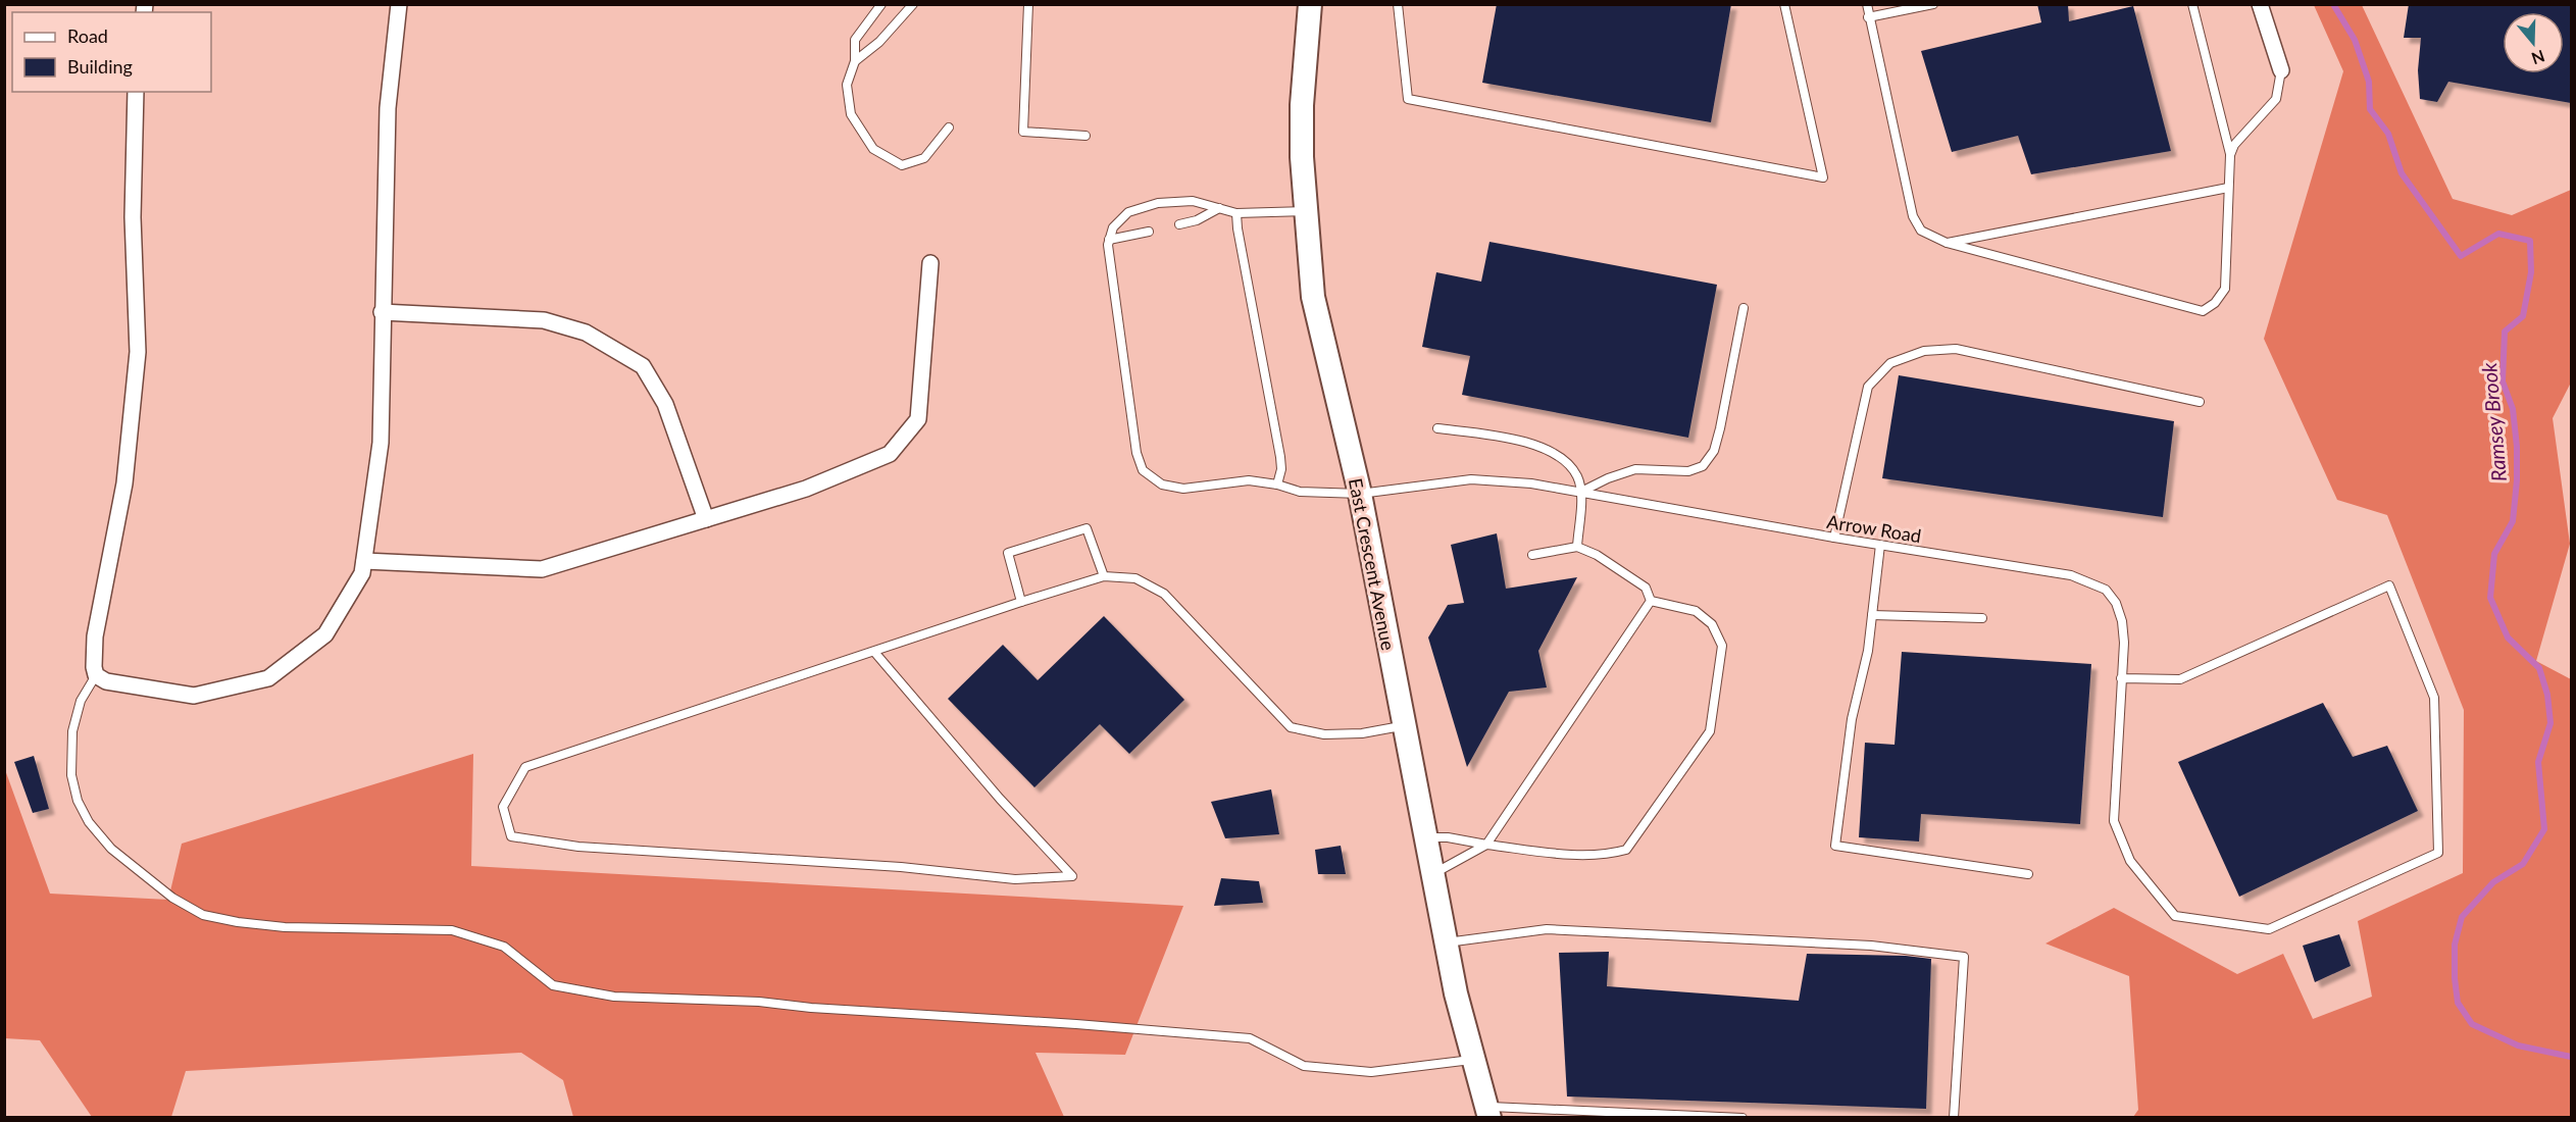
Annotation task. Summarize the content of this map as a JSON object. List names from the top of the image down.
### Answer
{
  "streets": {
    "street": ["East Crescent Avenue"],
    "lane": ["Arrow Road"]
  },
  "crossings": [
    ["Arrow Road", "East Crescent Avenue"]
  ],
  "water": ["Ramsey Brook"],
  "legend": ["Road", "Building"],
  "north": "bottom"
}
